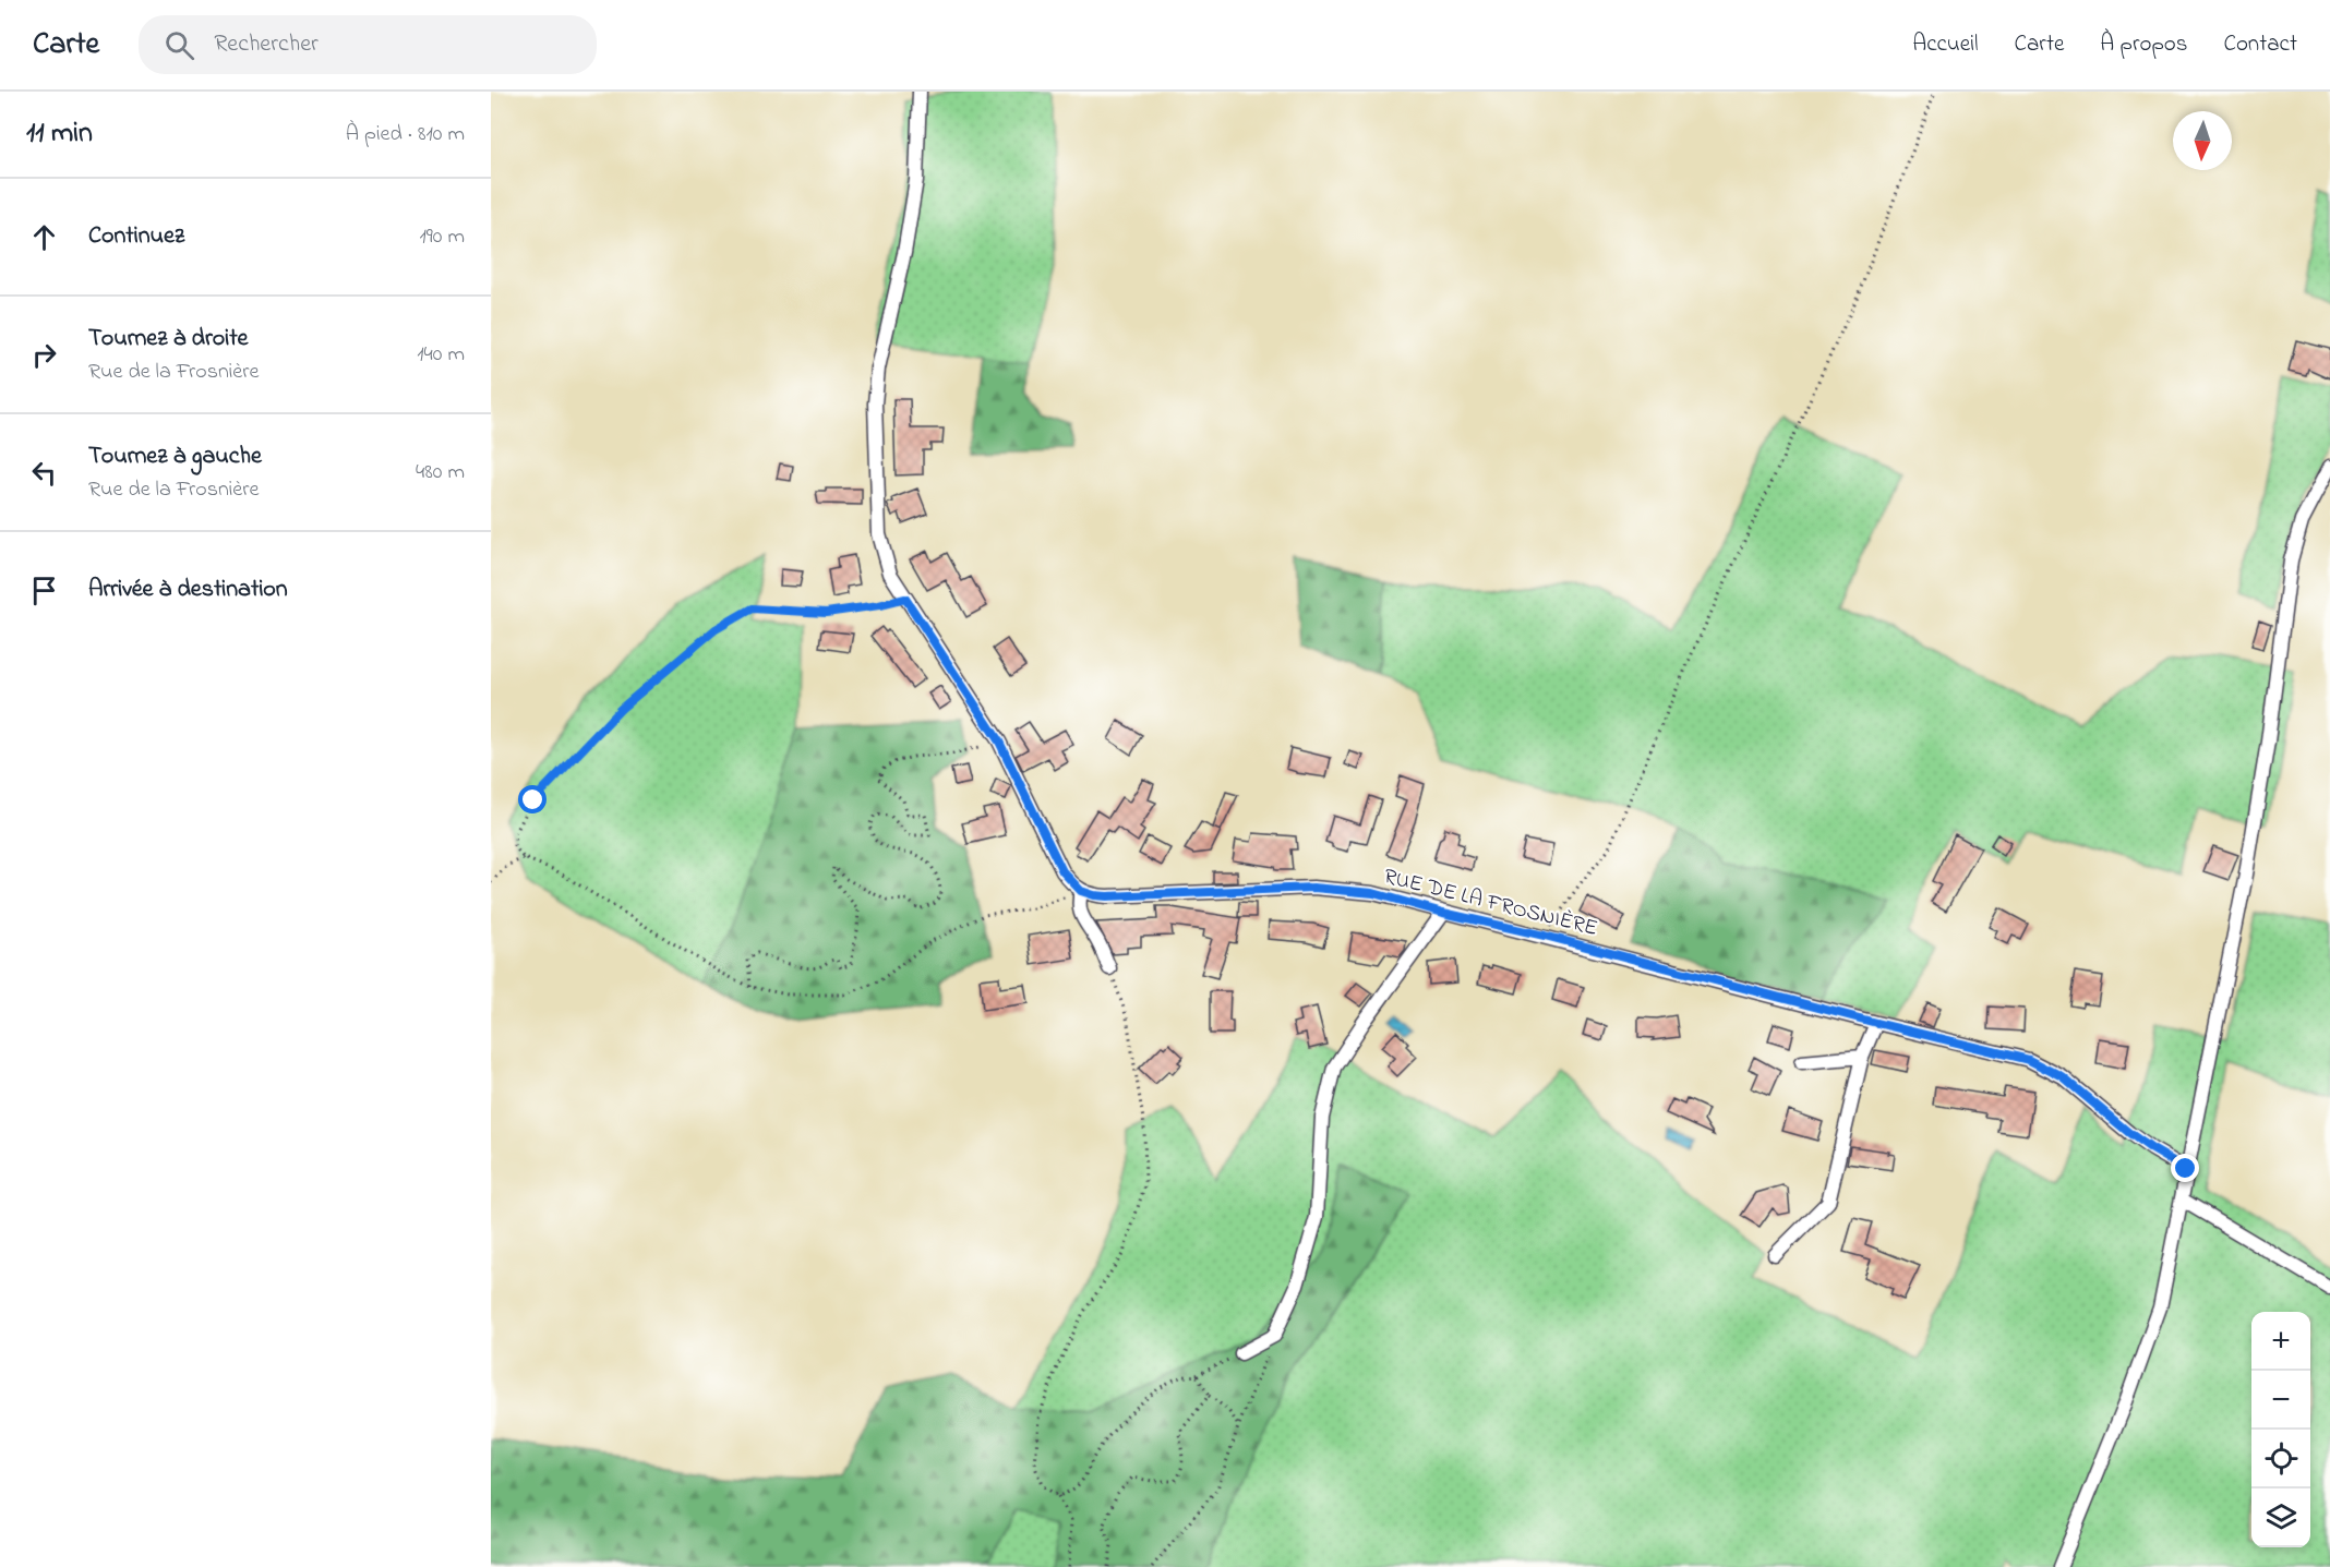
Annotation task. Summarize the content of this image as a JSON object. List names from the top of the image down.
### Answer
{
  "streets": {
    "street": ["RUE DE LA FROSNIÈRE"]
  },
  "north": "bottom",
  "page": {
    "header": "Carte",
    "search": "Rechercher",
    "nav": [
      "Accueil",
      "Carte",
      "À propos",
      "Contact"
    ],
    "heading": ["11 min", "À pied · 810 m"],
    "list": [
      ["Continuez", "190 m"],
      ["Tournez à droite", "Rue de la Frosnière", "140 m"],
      ["Tournez à gauche", "Rue de la Frosnière", "480 m"],
      "Arrivée à destination"
    ],
    "map_buttons": ["+", "−"]
  }
}
